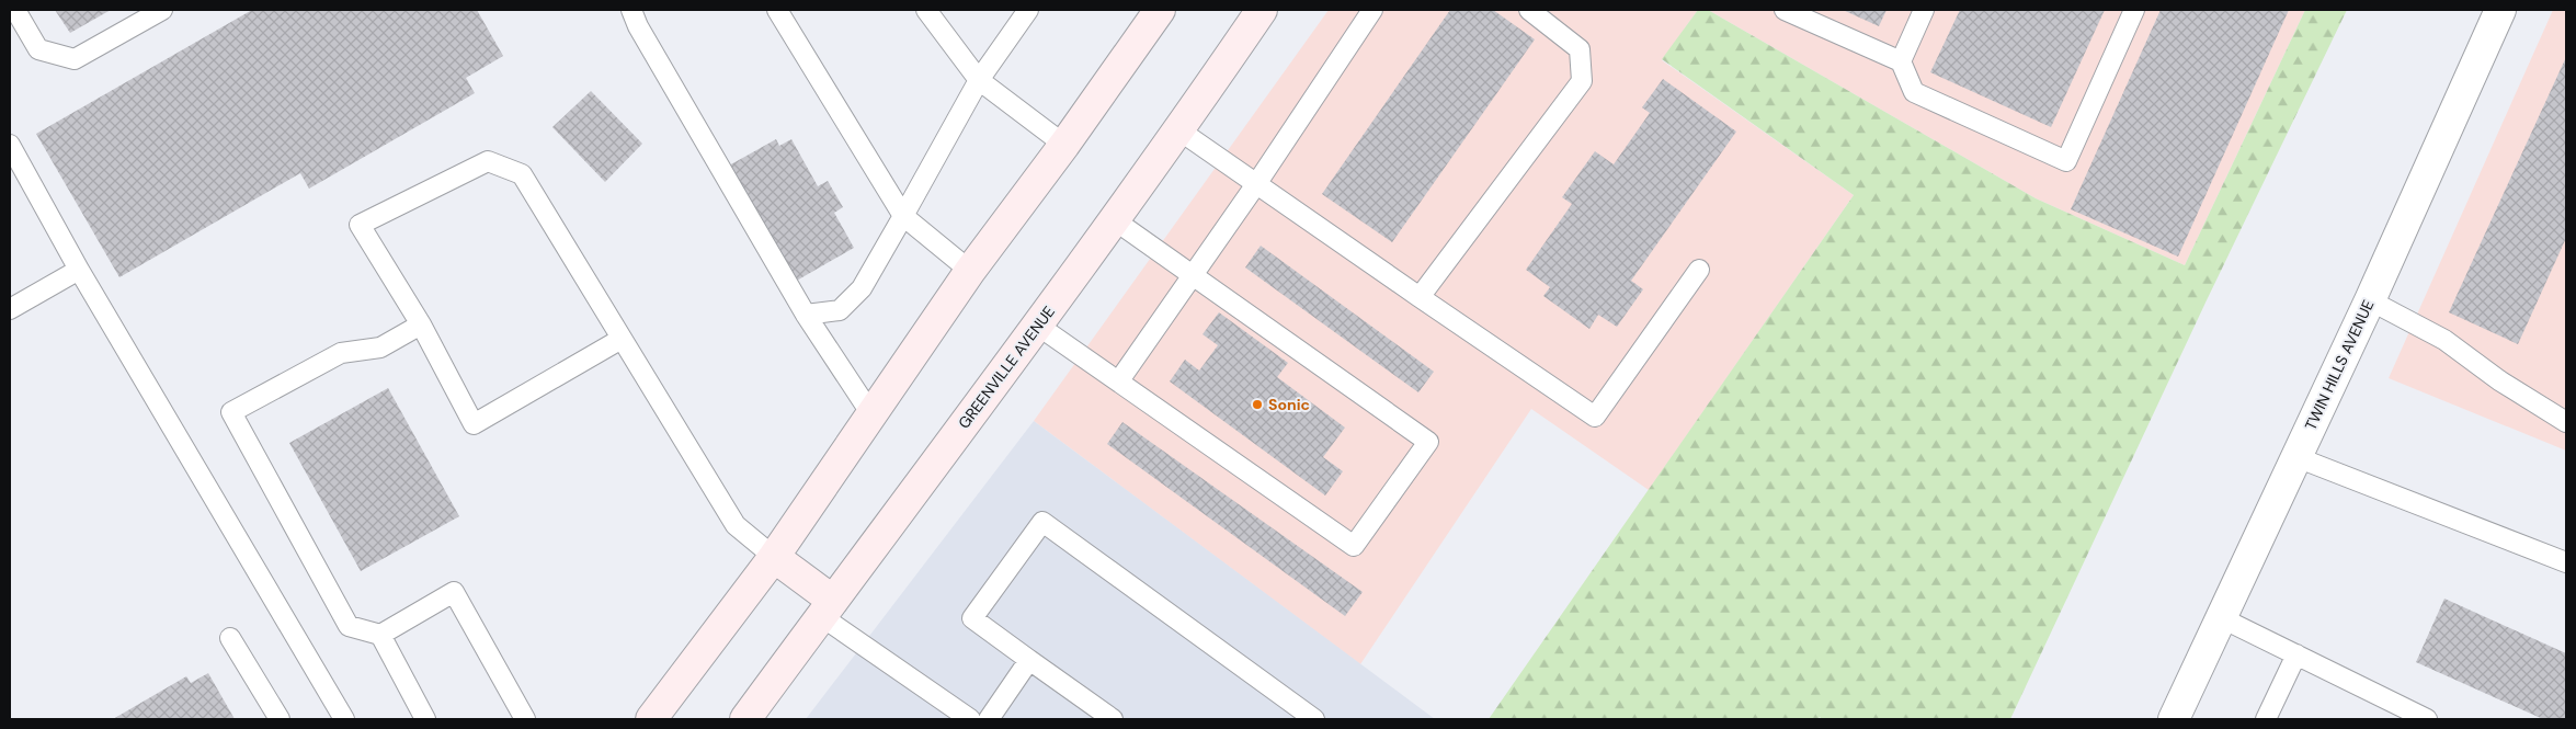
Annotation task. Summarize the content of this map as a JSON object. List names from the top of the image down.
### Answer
{
  "streets": {
    "main road": ["GREENVILLE AVENUE"],
    "street": ["TWIN HILLS AVENUE"]
  },
  "places": ["Sonic"]
}
